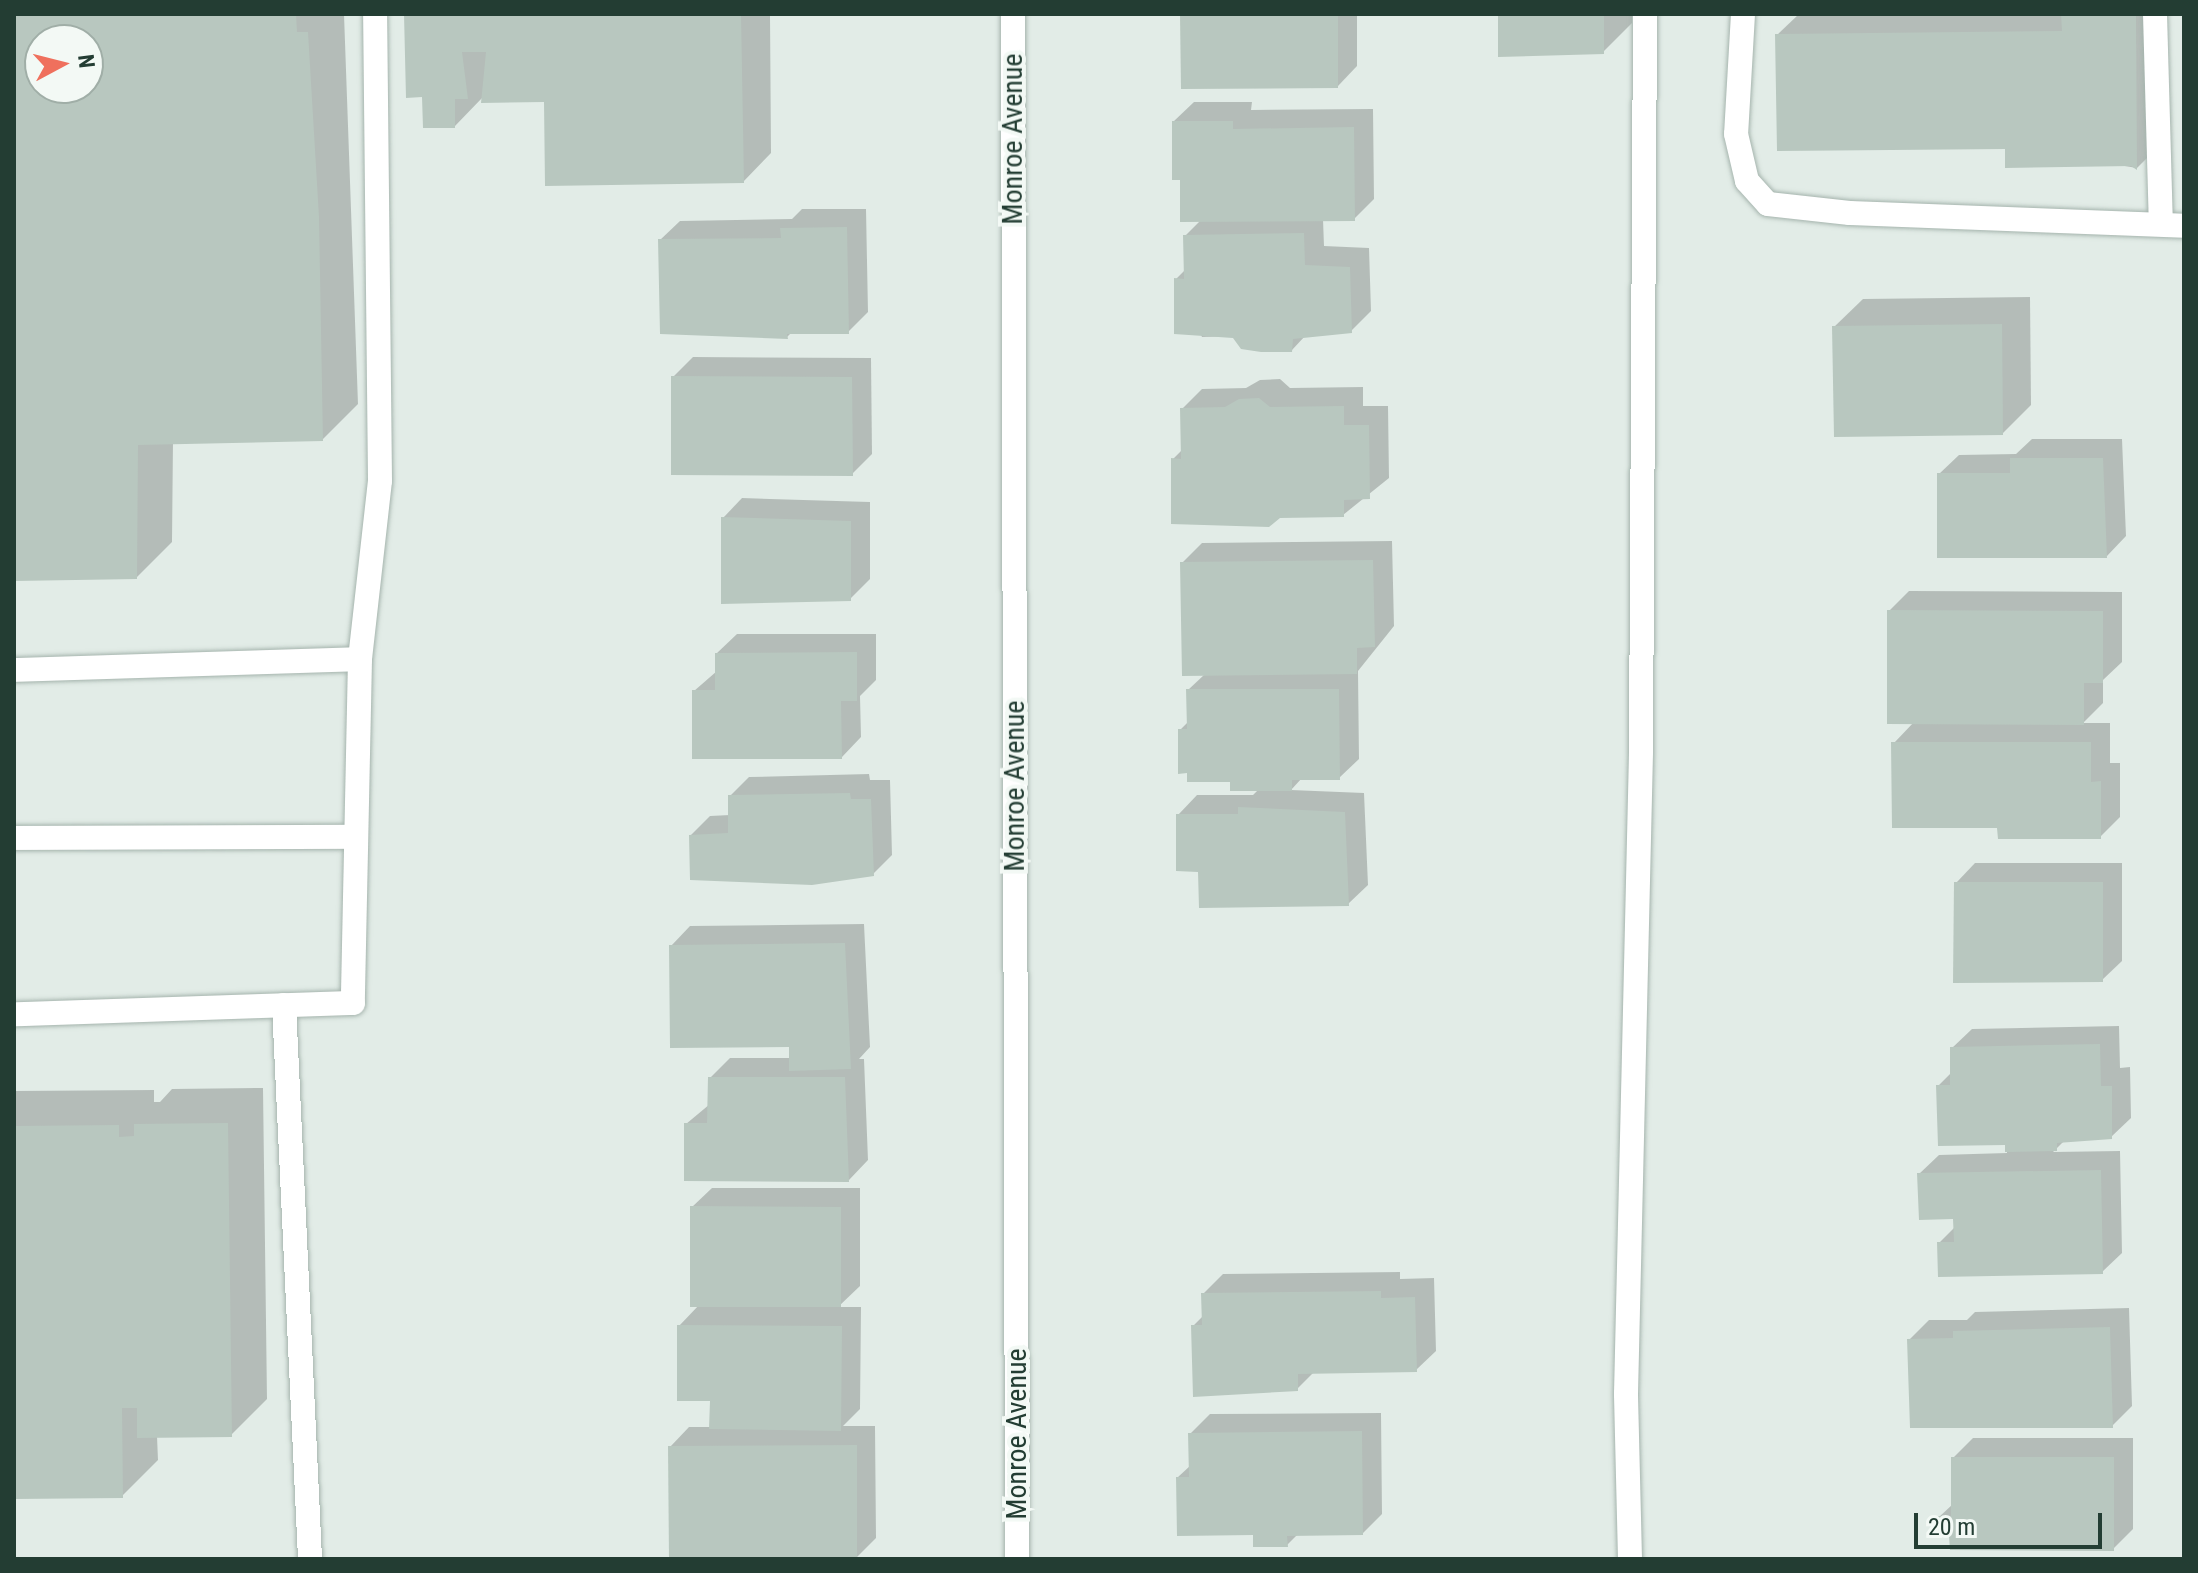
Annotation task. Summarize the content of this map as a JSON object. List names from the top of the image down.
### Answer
{
  "streets": {
    "street": ["Monroe Avenue"]
  },
  "scale_bar": "20 m",
  "north": "right"
}
